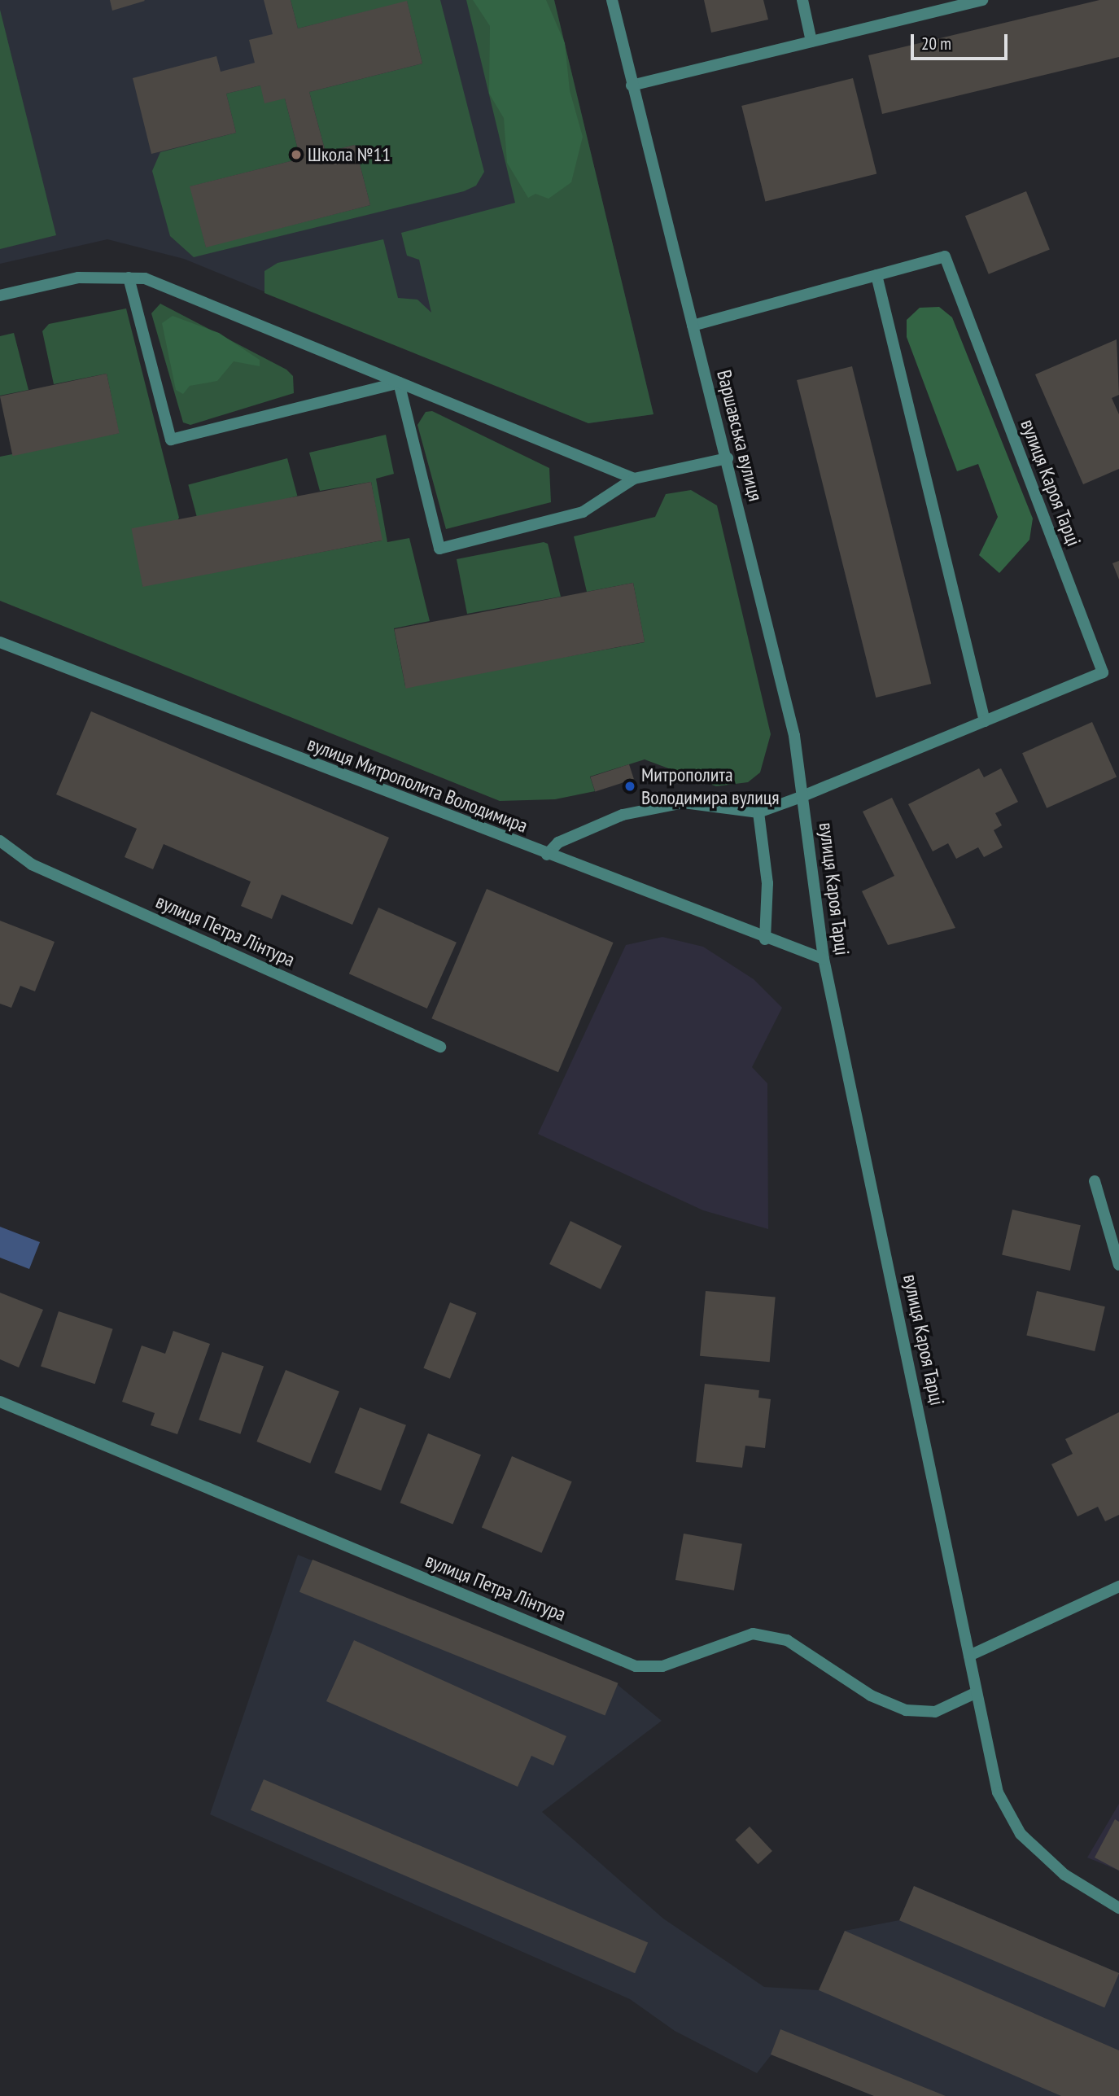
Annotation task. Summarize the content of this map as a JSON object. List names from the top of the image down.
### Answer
{
  "streets": {
    "street": [
      "Варшавська вулиця",
      "вулиця Кароя Тарці",
      "вулиця Митрополита Володимира",
      "вулиця Петра Лінтура"
    ]
  },
  "crossings": [
    ["Варшавська вулиця", "вулиця Кароя Тарці"],
    ["вулиця Кароя Тарці", "вулиця Митрополита Володимира"],
    ["вулиця Кароя Тарці", "вулиця Петра Лінтура"]
  ],
  "places": ["Школа №11", "Митрополита Володимира вулиця"],
  "scale_bar": "20 m"
}
